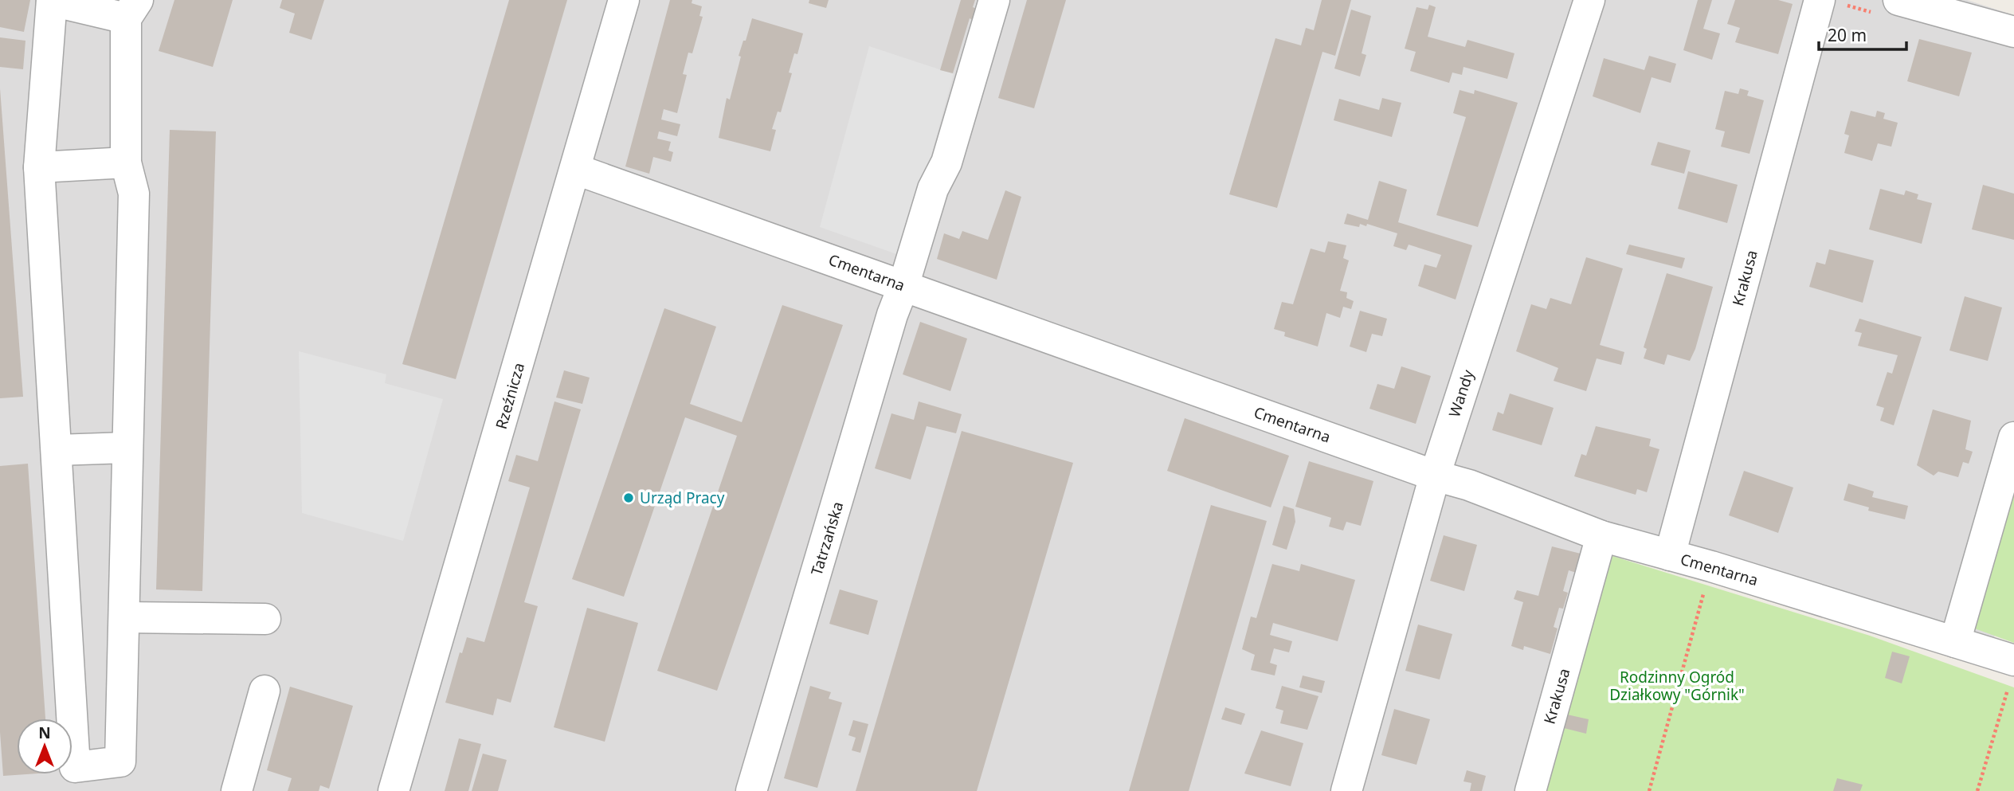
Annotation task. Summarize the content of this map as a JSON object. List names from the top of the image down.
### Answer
{
  "streets": {
    "street": [
      "Cmentarna",
      "Krakusa",
      "Wandy",
      "Rzeźnicza",
      "Tatrzańska"
    ]
  },
  "crossings": [
    ["Cmentarna", "Krakusa"],
    ["Cmentarna", "Wandy"],
    ["Cmentarna", "Rzeźnicza"],
    ["Cmentarna", "Tatrzańska"]
  ],
  "parks": ["Rodzinny Ogród Działkowy \"Górnik\""],
  "places": ["Urząd Pracy"],
  "scale_bar": "20 m",
  "north": "top"
}
